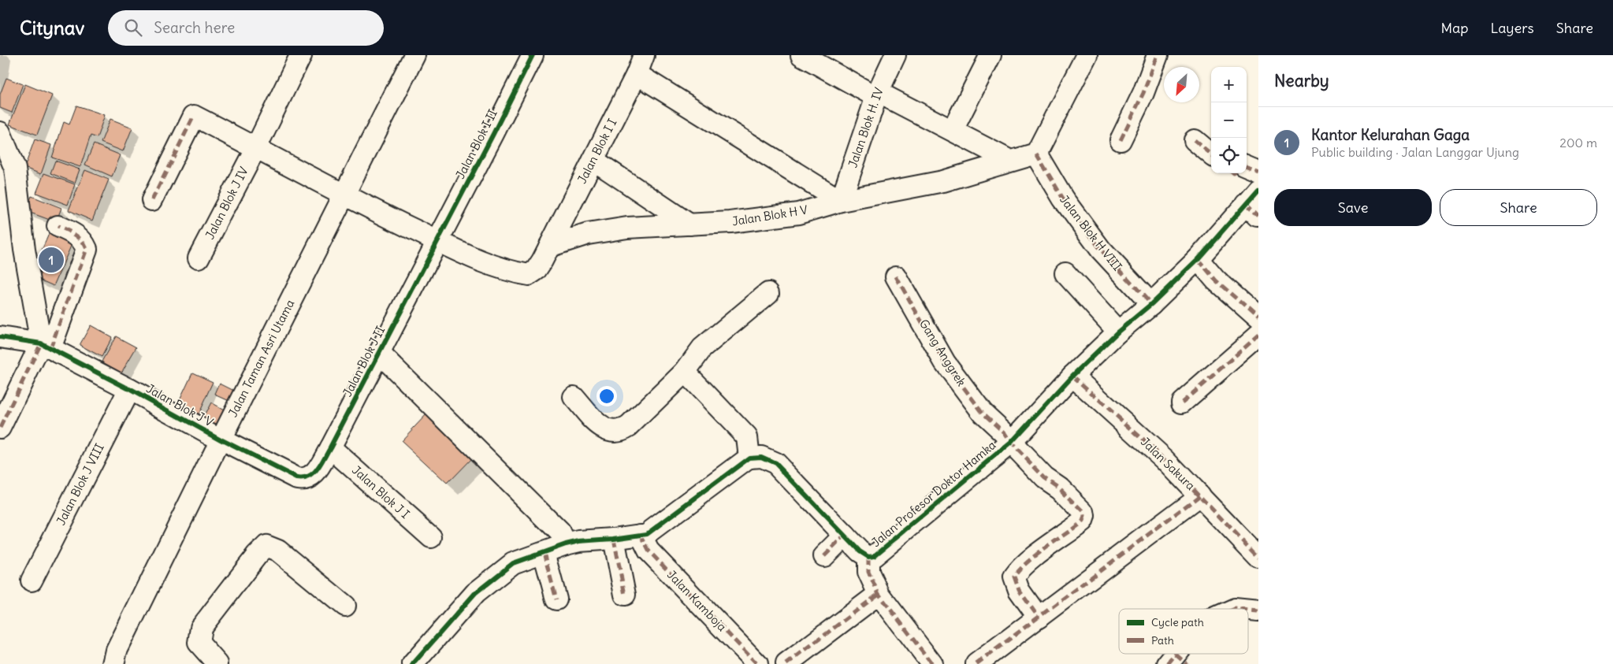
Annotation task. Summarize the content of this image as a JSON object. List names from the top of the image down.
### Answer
{
  "streets": {
    "street": [
      "Jalan Blok H. IV",
      "Jalan Blok I II",
      "Jalan Blok I I",
      "Jalan Blok J IV",
      "Jalan Blok H V",
      "Jalan Blok H VIII",
      "Gang Anggrek",
      "Jalan Taman Asri Utama",
      "Jalan Blok J II",
      "Jalan Blok J V",
      "Jalan Sakura",
      "Jalan Blok J VIII",
      "Jalan Blok J I",
      "Jalan Profesor Doktor Hamka",
      "Jalan Kamboja"
    ]
  },
  "crossings": [
    ["Jalan Blok H. IV", "Jalan Blok H V"],
    ["Jalan Blok I II", "Jalan Blok I I"],
    ["Jalan Blok I II", "Jalan Blok J II"],
    ["Jalan Blok I I", "Jalan Blok J IV"],
    ["Jalan Blok I I", "Jalan Blok H V"],
    ["Jalan Blok I I", "Jalan Taman Asri Utama"],
    ["Jalan Blok I I", "Jalan Blok J II"],
    ["Jalan Blok H V", "Jalan Blok H VIII"],
    ["Jalan Blok H VIII", "Jalan Profesor Doktor Hamka"],
    ["Gang Anggrek", "Jalan Profesor Doktor Hamka"],
    ["Jalan Taman Asri Utama", "Jalan Blok J V"],
    ["Jalan Blok J II", "Jalan Blok J V"],
    ["Jalan Blok J II", "Jalan Blok J I"],
    ["Jalan Blok J V", "Jalan Blok J VIII"],
    ["Jalan Sakura", "Jalan Profesor Doktor Hamka"]
  ],
  "legend": ["Cycle path", "Path"],
  "north": "bottom left",
  "page": {
    "header": "Citynav",
    "search": "Search here",
    "nav": ["Map", "Layers", "Share"],
    "heading": "Nearby",
    "map_buttons": ["+", "−"],
    "list": [
      {
        "mark": "1",
        "name": "Kantor Kelurahan Gaga",
        "note": "Public building · Jalan Langgar Ujung",
        "value": "200 m"
      }
    ],
    "buttons": ["Save", "Share"],
    "pins": "1"
  }
}
